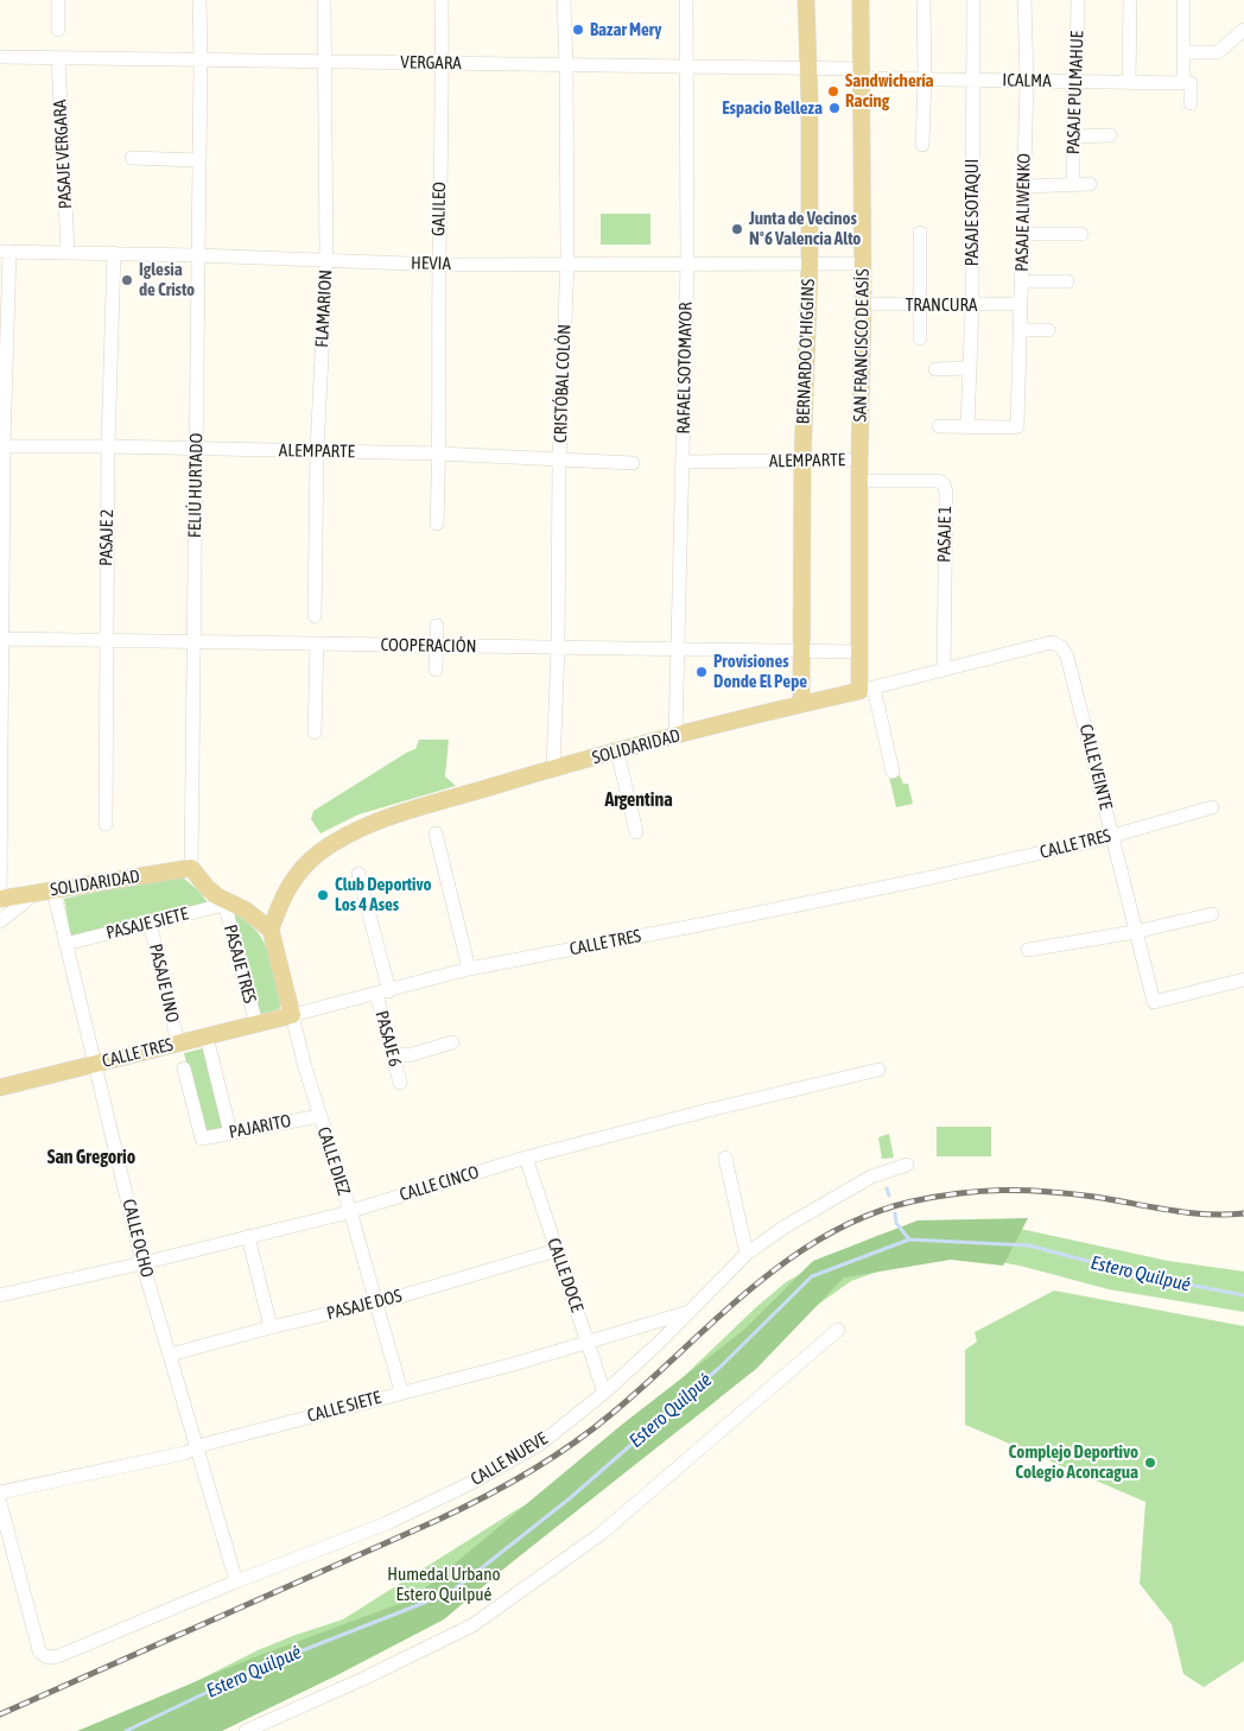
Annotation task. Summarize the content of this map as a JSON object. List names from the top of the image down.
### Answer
{
  "streets": {
    "main road": [
      "SAN FRANCISCO DE ASÍS",
      "BERNARDO O'HIGGINS",
      "SOLIDARIDAD",
      "CALLE TRES",
      "CALLE DIEZ"
    ],
    "street": [
      "VERGARA",
      "ICALMA",
      "PASAJE PULMAHUE",
      "PASAJE VERGARA",
      "GALILEO",
      "PASAJE SOTAQUI",
      "PASAJE ALIWENKO",
      "HEVIA",
      "TRANCURA",
      "FLAMARION",
      "RAFAEL SOTOMAYOR",
      "CRISTÓBAL COLÓN",
      "ALEMPARTE",
      "FELIÚ HURTADO",
      "PASAJE 1",
      "PASAJE 2",
      "COOPERACIÓN",
      "CALLE VEINTE",
      "PASAJE SIETE",
      "PASAJE TRES",
      "PASAJE UNO",
      "PASAJE 6",
      "PAJARITO",
      "CALLE CINCO",
      "CALLE OCHO",
      "CALLE DOCE",
      "PASAJE DOS",
      "CALLE SIETE",
      "CALLE NUEVE"
    ]
  },
  "crossings": [
    ["VERGARA", "ICALMA"],
    ["VERGARA", "PASAJE VERGARA"],
    ["VERGARA", "GALILEO"],
    ["VERGARA", "FLAMARION"],
    ["VERGARA", "SAN FRANCISCO DE ASÍS"],
    ["VERGARA", "BERNARDO O'HIGGINS"],
    ["VERGARA", "RAFAEL SOTOMAYOR"],
    ["VERGARA", "CRISTÓBAL COLÓN"],
    ["VERGARA", "FELIÚ HURTADO"],
    ["ICALMA", "PASAJE PULMAHUE"],
    ["ICALMA", "PASAJE SOTAQUI"],
    ["ICALMA", "PASAJE ALIWENKO"],
    ["ICALMA", "SAN FRANCISCO DE ASÍS"],
    ["PASAJE VERGARA", "HEVIA"],
    ["GALILEO", "HEVIA"],
    ["GALILEO", "ALEMPARTE"],
    ["PASAJE SOTAQUI", "PASAJE ALIWENKO"],
    ["PASAJE SOTAQUI", "TRANCURA"],
    ["PASAJE ALIWENKO", "TRANCURA"],
    ["HEVIA", "FLAMARION"],
    ["HEVIA", "SAN FRANCISCO DE ASÍS"],
    ["HEVIA", "BERNARDO O'HIGGINS"],
    ["HEVIA", "RAFAEL SOTOMAYOR"],
    ["HEVIA", "CRISTÓBAL COLÓN"],
    ["HEVIA", "FELIÚ HURTADO"],
    ["HEVIA", "PASAJE 2"],
    ["TRANCURA", "SAN FRANCISCO DE ASÍS"],
    ["FLAMARION", "ALEMPARTE"],
    ["SAN FRANCISCO DE ASÍS", "ALEMPARTE"],
    ["SAN FRANCISCO DE ASÍS", "PASAJE 1"],
    ["SAN FRANCISCO DE ASÍS", "COOPERACIÓN"],
    ["SAN FRANCISCO DE ASÍS", "SOLIDARIDAD"],
    ["BERNARDO O'HIGGINS", "ALEMPARTE"],
    ["BERNARDO O'HIGGINS", "COOPERACIÓN"],
    ["BERNARDO O'HIGGINS", "SOLIDARIDAD"],
    ["RAFAEL SOTOMAYOR", "ALEMPARTE"],
    ["RAFAEL SOTOMAYOR", "COOPERACIÓN"],
    ["RAFAEL SOTOMAYOR", "SOLIDARIDAD"],
    ["CRISTÓBAL COLÓN", "ALEMPARTE"],
    ["CRISTÓBAL COLÓN", "COOPERACIÓN"],
    ["CRISTÓBAL COLÓN", "SOLIDARIDAD"],
    ["ALEMPARTE", "FELIÚ HURTADO"],
    ["ALEMPARTE", "PASAJE 2"],
    ["FELIÚ HURTADO", "COOPERACIÓN"],
    ["FELIÚ HURTADO", "SOLIDARIDAD"],
    ["PASAJE 1", "SOLIDARIDAD"],
    ["PASAJE 2", "COOPERACIÓN"],
    ["SOLIDARIDAD", "CALLE VEINTE"],
    ["SOLIDARIDAD", "CALLE DIEZ"],
    ["SOLIDARIDAD", "CALLE OCHO"],
    ["CALLE VEINTE", "CALLE TRES"],
    ["CALLE TRES", "PASAJE TRES"],
    ["CALLE TRES", "PASAJE UNO"],
    ["CALLE TRES", "PASAJE 6"],
    ["CALLE TRES", "CALLE DIEZ"],
    ["CALLE TRES", "CALLE OCHO"],
    ["PASAJE SIETE", "PASAJE TRES"],
    ["PASAJE SIETE", "PASAJE UNO"],
    ["PASAJE SIETE", "CALLE OCHO"],
    ["PAJARITO", "CALLE DIEZ"],
    ["CALLE DIEZ", "CALLE CINCO"],
    ["CALLE DIEZ", "PASAJE DOS"],
    ["CALLE DIEZ", "CALLE SIETE"],
    ["CALLE CINCO", "CALLE OCHO"],
    ["CALLE CINCO", "CALLE DOCE"],
    ["CALLE OCHO", "PASAJE DOS"],
    ["CALLE OCHO", "CALLE SIETE"],
    ["CALLE OCHO", "CALLE NUEVE"],
    ["CALLE DOCE", "PASAJE DOS"],
    ["CALLE DOCE", "CALLE SIETE"],
    ["CALLE DOCE", "CALLE NUEVE"],
    ["CALLE SIETE", "CALLE NUEVE"]
  ],
  "districts": ["Argentina", "San Gregorio"],
  "water": ["Estero Quilpué"],
  "parks": ["Humedal Urbano Estero Quilpué"],
  "places": [
    "Bazar Mery",
    "Sandwichería Racing",
    "Espacio Belleza",
    "Junta de Vecinos Nº6 Valencia Alto",
    "Iglesia de Cristo",
    "Provisiones Donde El Pepe",
    "Club Deportivo Los 4 Ases",
    "Complejo Deportivo Colegio Aconcagua"
  ]
}
